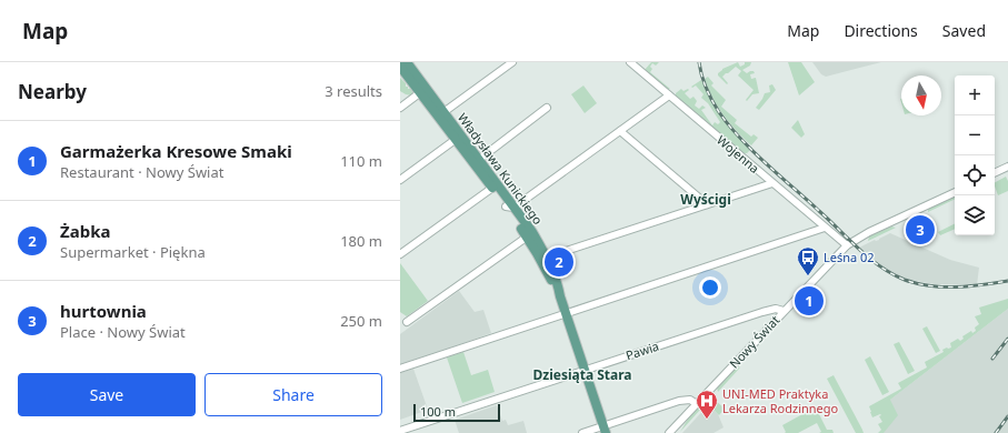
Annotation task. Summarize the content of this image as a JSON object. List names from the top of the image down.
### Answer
{
  "streets": {
    "main road": ["Władysława Kunickiego"],
    "street": ["Wojenna", "Nowy Świat", "Pawia"]
  },
  "crossings": [
    ["Wojenna", "Nowy Świat"],
    ["Władysława Kunickiego", "Pawia"],
    ["Nowy Świat", "Pawia"]
  ],
  "districts": ["Wyścigi", "Dziesiąta Stara"],
  "places": {
    "bus stop": ["Leśna 02"],
    "hospital": ["UNI-MED Praktyka Lekarza Rodzinnego"]
  },
  "scale_bar": "100 m",
  "north": "bottom",
  "page": {
    "header": "Map",
    "nav": ["Map", "Directions", "Saved"],
    "heading": ["Nearby", "3 results"],
    "map_buttons": ["+", "−"],
    "list": [
      {
        "mark": "1",
        "name": "Garmażerka Kresowe Smaki",
        "note": "Restaurant · Nowy Świat",
        "value": "110 m"
      },
      {
        "mark": "2",
        "name": "Żabka",
        "note": "Supermarket · Piękna",
        "value": "180 m"
      },
      {
        "mark": "3",
        "name": "hurtownia",
        "note": "Place · Nowy Świat",
        "value": "250 m"
      }
    ],
    "pins": ["3", "2", "1"],
    "buttons": ["Save", "Share"],
    "scale": "100 m"
  }
}
